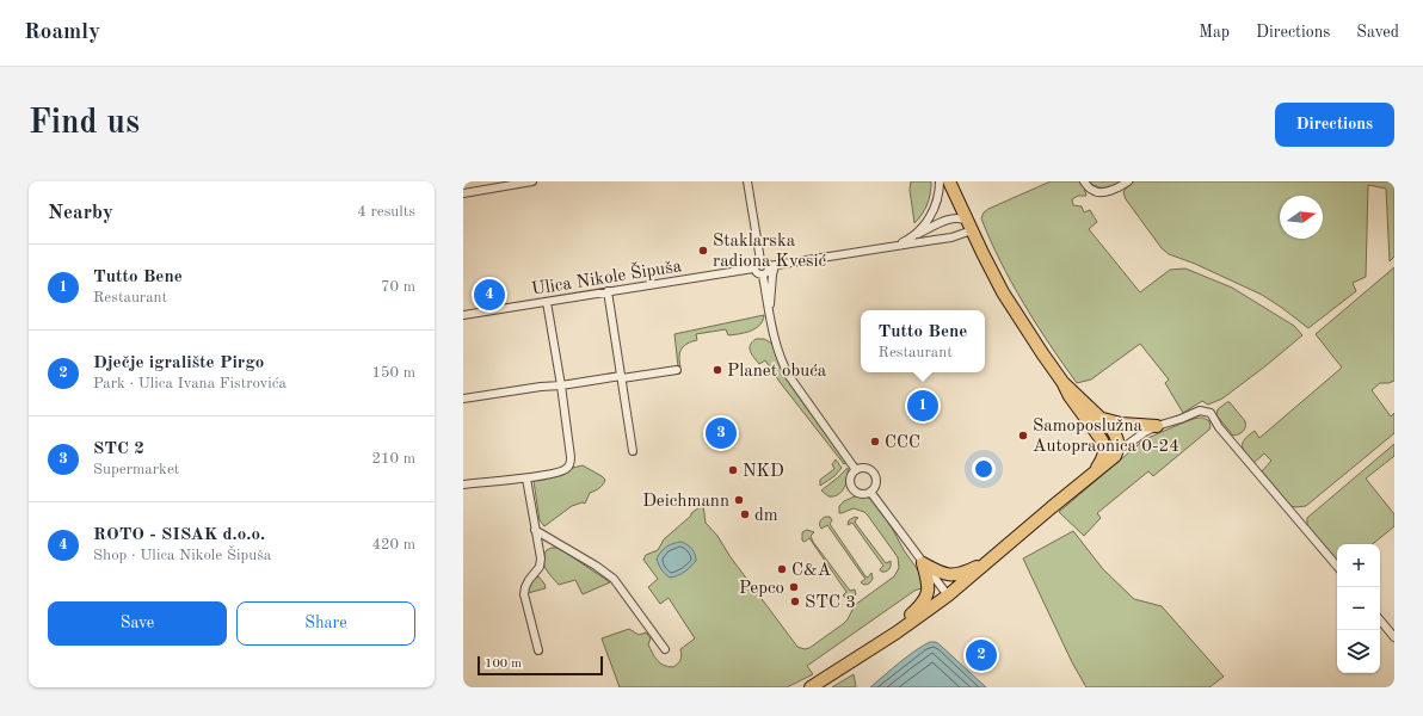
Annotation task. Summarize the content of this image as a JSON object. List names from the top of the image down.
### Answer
{
  "streets": {
    "street": ["Ulica Nikole Šipuša"]
  },
  "places": [
    "Staklarska radiona Kvesić",
    "Planet obuća",
    "Samoposlužna Autopraonica 0-24",
    "CCC",
    "NKD",
    "Deichmann",
    "dm",
    "C&A",
    "Pepco",
    "STC 3"
  ],
  "scale_bar": "100 m",
  "north": "right",
  "page": {
    "header": "Roamly",
    "nav": ["Map", "Directions", "Saved"],
    "buttons": [
      "Directions",
      ["Save", "Share"]
    ],
    "title": "Find us",
    "heading": ["Nearby", "4 results"],
    "list": [
      {
        "mark": "1",
        "name": "Tutto Bene",
        "note": "Restaurant",
        "value": "70 m"
      },
      {
        "mark": "2",
        "name": "Dječje igralište Pirgo",
        "note": "Park · Ulica Ivana Fistrovića",
        "value": "150 m"
      },
      {
        "mark": "3",
        "name": "STC 2",
        "note": "Supermarket",
        "value": "210 m"
      },
      {
        "mark": "4",
        "name": "ROTO - SISAK d.o.o.",
        "note": "Shop · Ulica Nikole Šipuša",
        "value": "420 m"
      }
    ],
    "pins": [
      "4",
      "1",
      "3",
      "2"
    ],
    "popup": ["Tutto Bene", "Restaurant"],
    "map_buttons": ["+", "−"],
    "scale": "100 m"
  }
}
